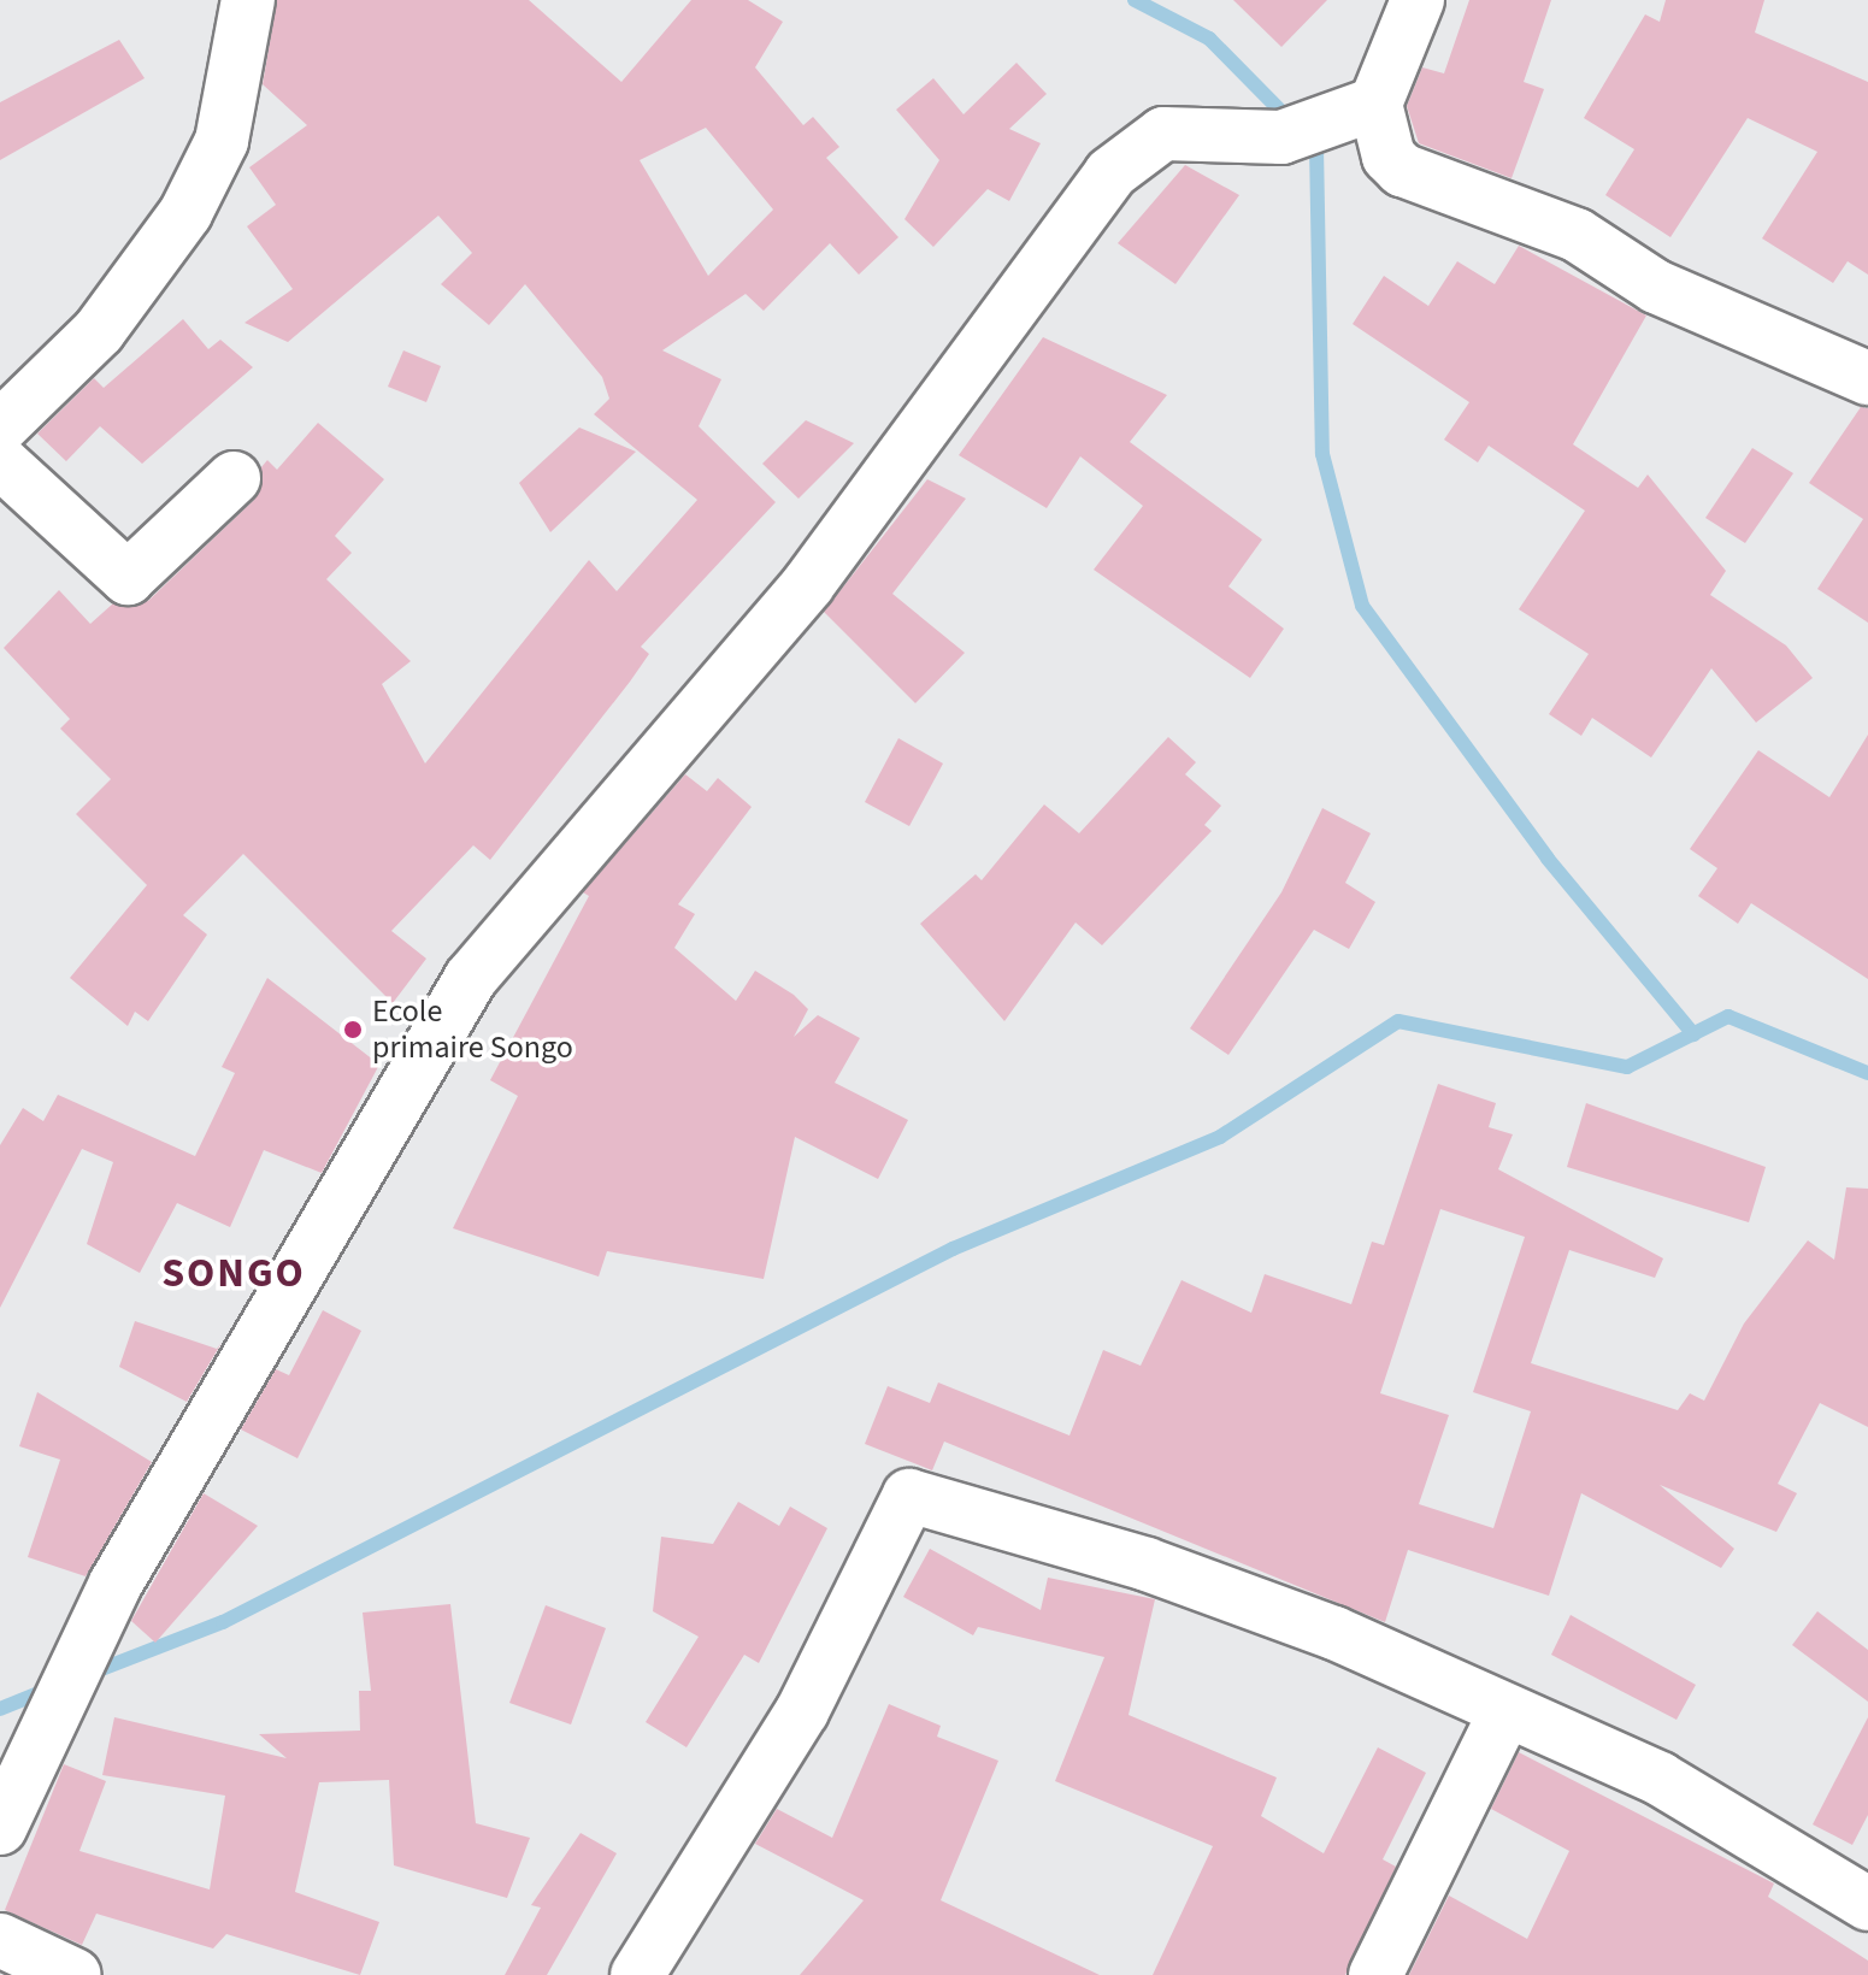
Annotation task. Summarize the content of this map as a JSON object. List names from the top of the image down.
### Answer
{
  "districts": ["SONGO"],
  "places": ["Ecole primaire Songo"]
}
